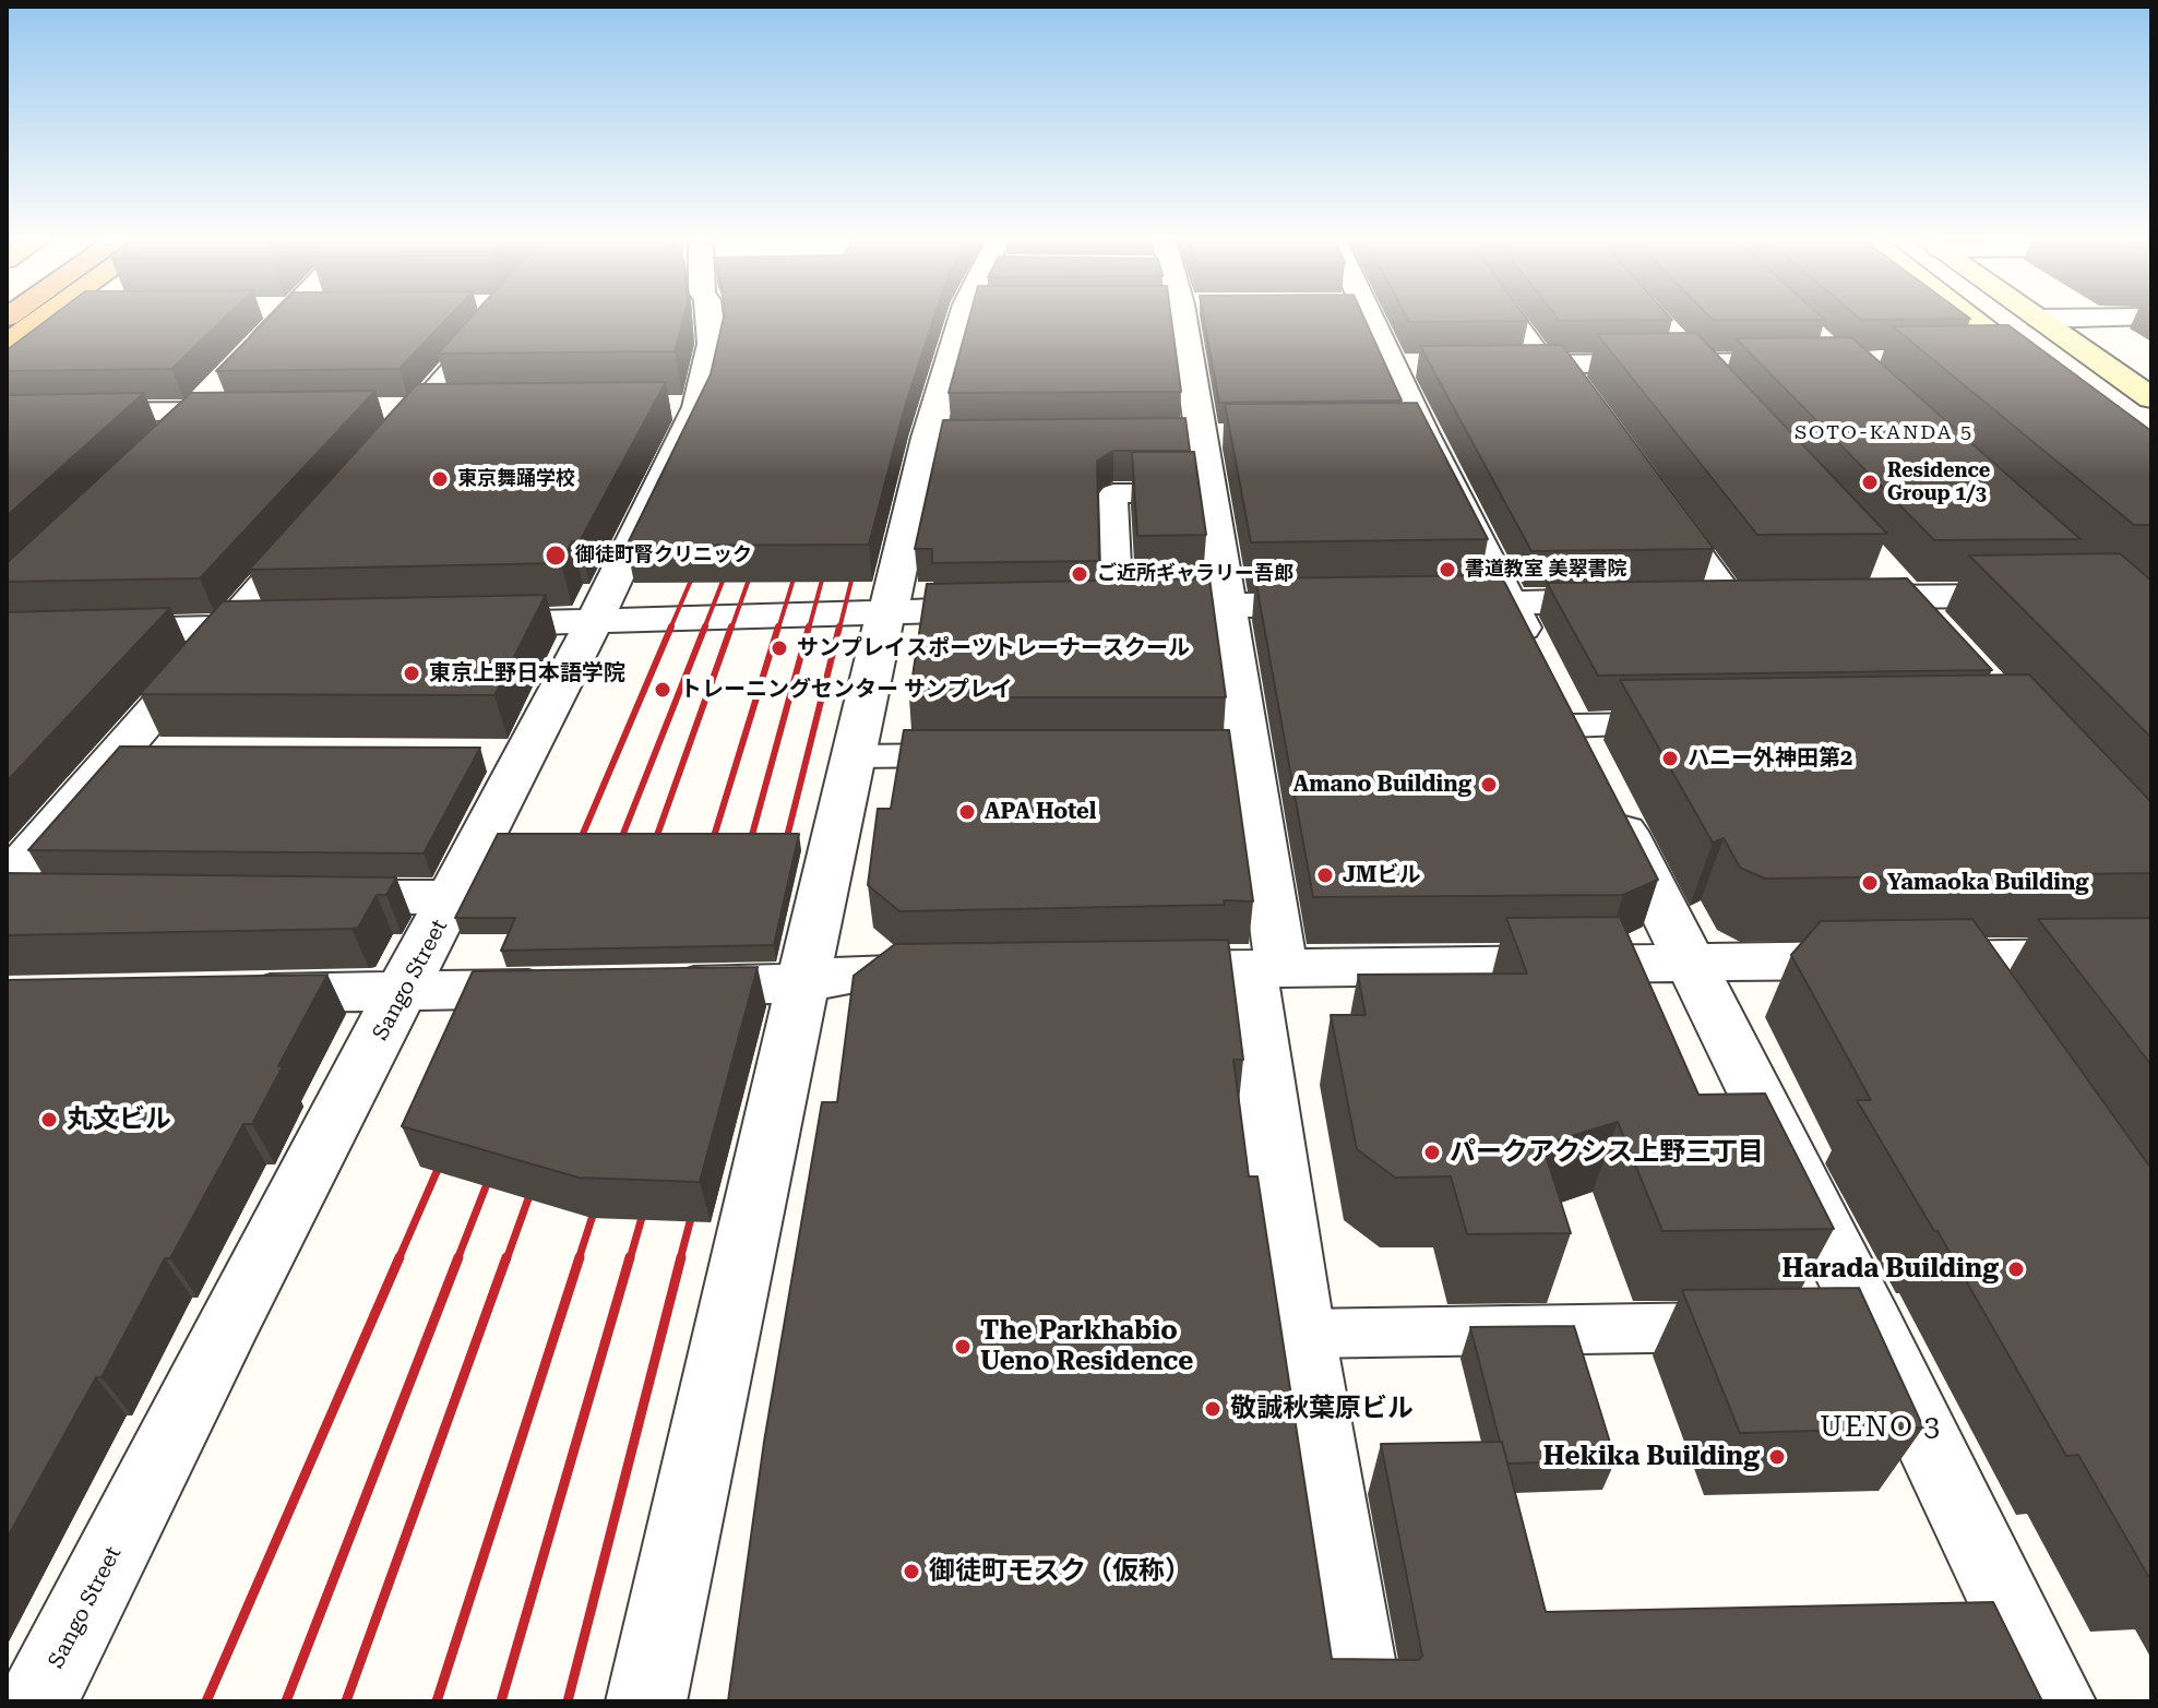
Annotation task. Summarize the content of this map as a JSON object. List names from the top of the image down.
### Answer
{
  "streets": {
    "street": ["Sango Street"]
  },
  "districts": ["SOTO-KANDA 5", "UENO 3"],
  "places": [
    "東京舞踊学校",
    "Residence Group 1/3",
    "御徒町腎クリニック",
    "書道教室 美翠書院",
    "ご近所ギャラリー吾郎",
    "サンプレイスポーツトレーナースクール",
    "東京上野日本語学院",
    "トレーニングセンター サンプレイ",
    "ハニー外神田第2",
    "Amano Building",
    "APA Hotel",
    "JMビル",
    "Yamaoka Building",
    "丸文ビル",
    "パークアクシス上野三丁目",
    "Harada Building",
    "The Parkhabio Ueno Residence",
    "敬誠秋葉原ビル",
    "Hekika Building",
    "御徒町モスク（仮称）"
  ]
}
